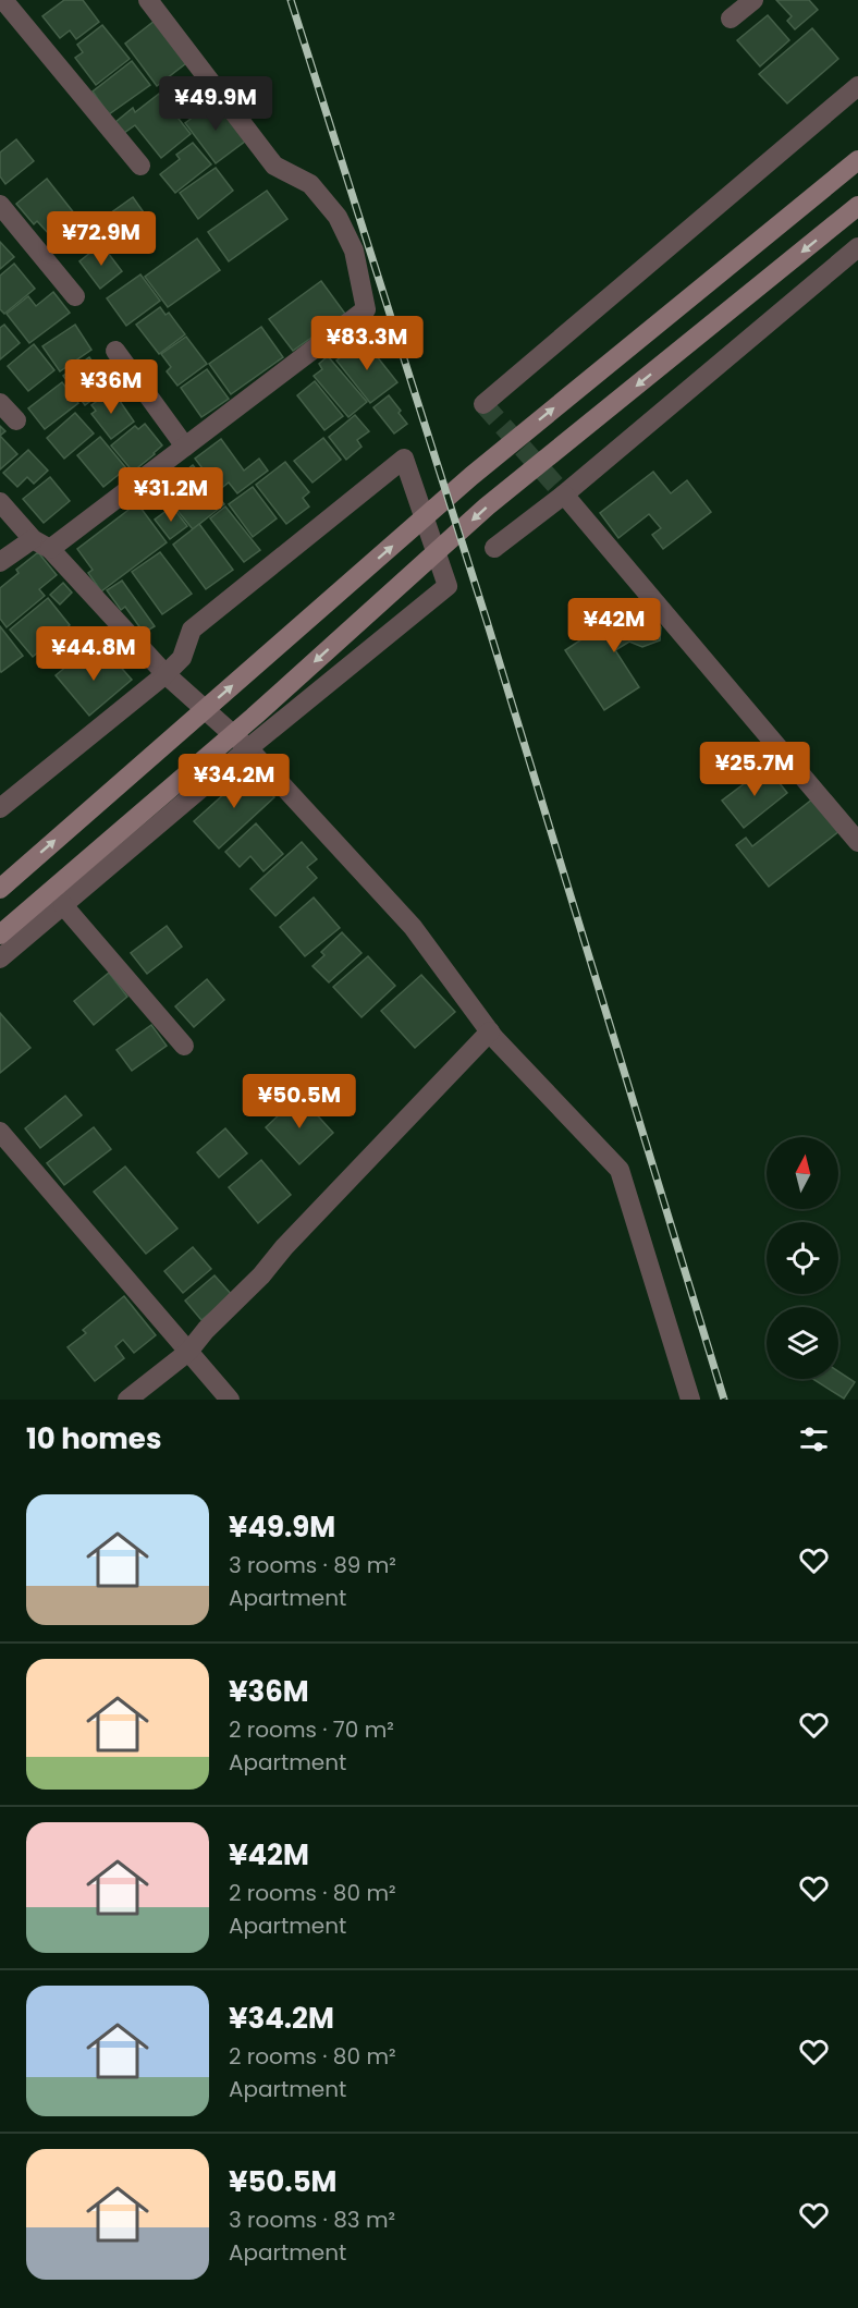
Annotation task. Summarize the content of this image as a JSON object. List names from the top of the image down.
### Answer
{
  "north": "top",
  "page": {
    "price": [
      "¥49.9M",
      "¥72.9M",
      "¥83.3M",
      "¥36M",
      "¥31.2M",
      "¥42M",
      "¥44.8M",
      "¥25.7M",
      "¥34.2M",
      "¥50.5M"
    ],
    "heading": "10 homes",
    "list": [
      {
        "name": "¥49.9M",
        "note": "3 rooms · 89 m² · Apartment"
      },
      {
        "name": "¥36M",
        "note": "2 rooms · 70 m² · Apartment"
      },
      {
        "name": "¥42M",
        "note": "2 rooms · 80 m² · Apartment"
      },
      {
        "name": "¥34.2M",
        "note": "2 rooms · 80 m² · Apartment"
      },
      {
        "name": "¥50.5M",
        "note": "3 rooms · 83 m² · Apartment"
      }
    ]
  }
}
